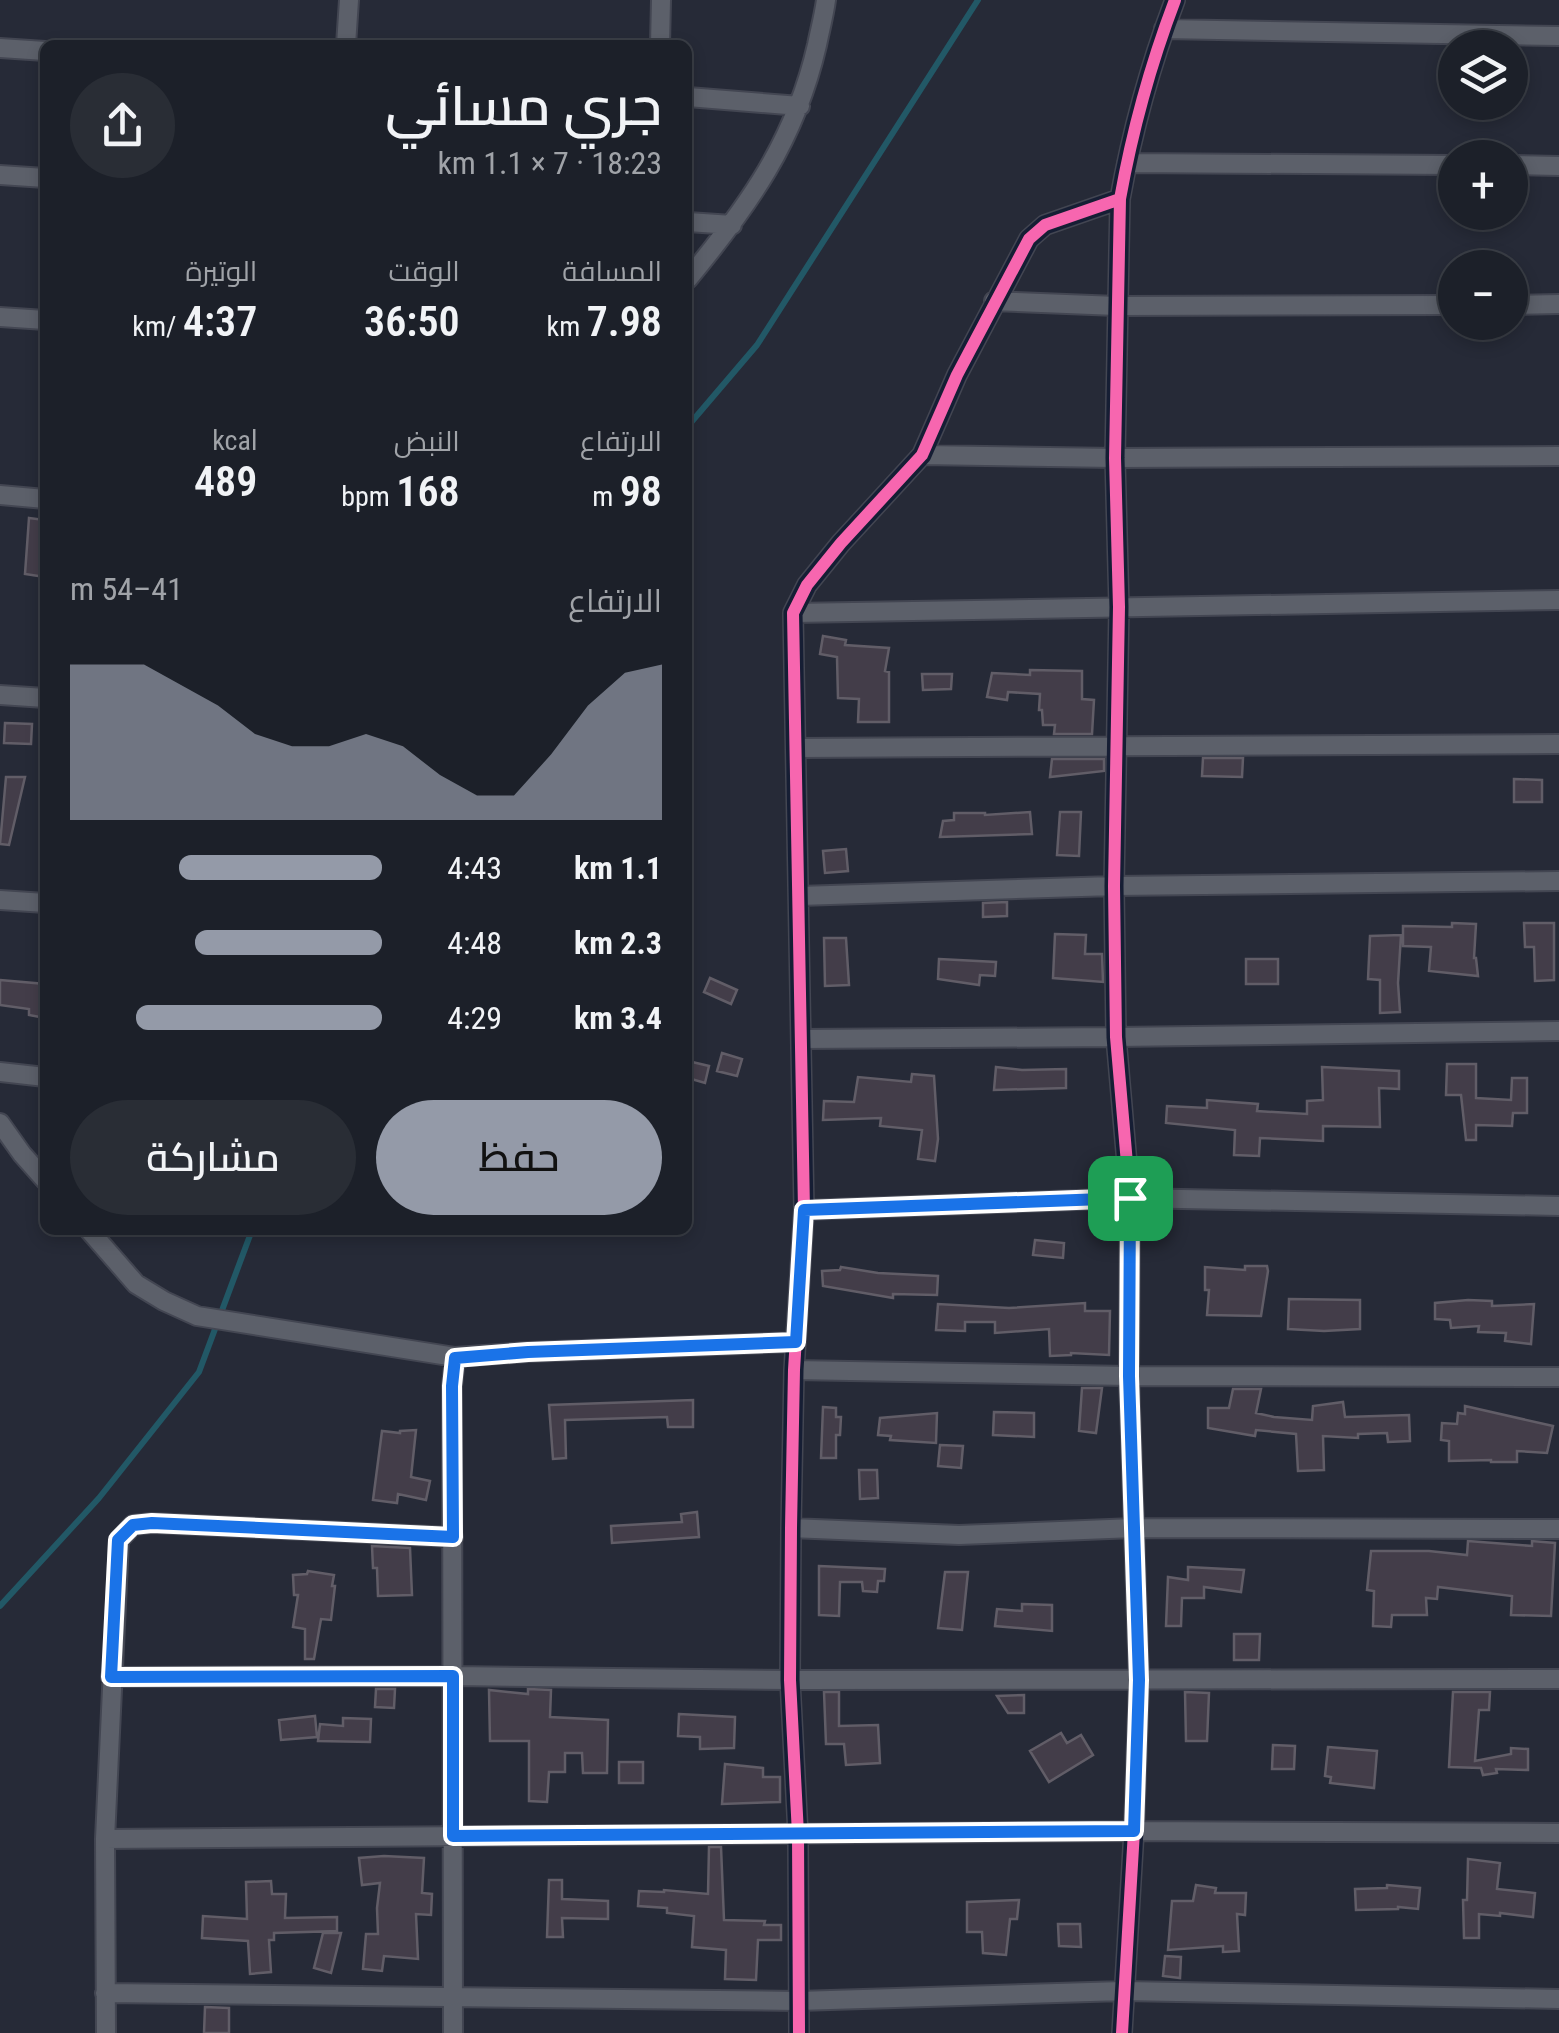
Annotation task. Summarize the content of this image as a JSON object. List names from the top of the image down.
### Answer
{
  "page": {
    "map_buttons": ["+", "−"],
    "heading": ["جري مسائي", "18:23 · 7 × 1.1 km"],
    "stats": [
      ["المسافة", "7.98 km"],
      ["الوقت", "36:50"],
      ["الوتيرة", "4:37 /km"],
      ["الارتفاع", "98 m"],
      ["النبض", "168 bpm"],
      ["kcal", "489"]
    ],
    "chart": ["الارتفاع", "41–54 m"],
    "list": [
      {
        "name": "1.1 km",
        "note": "4:43"
      },
      {
        "name": "2.3 km",
        "note": "4:48"
      },
      {
        "name": "3.4 km",
        "note": "4:29"
      }
    ],
    "buttons": ["حفظ", "مشاركة"]
  }
}
